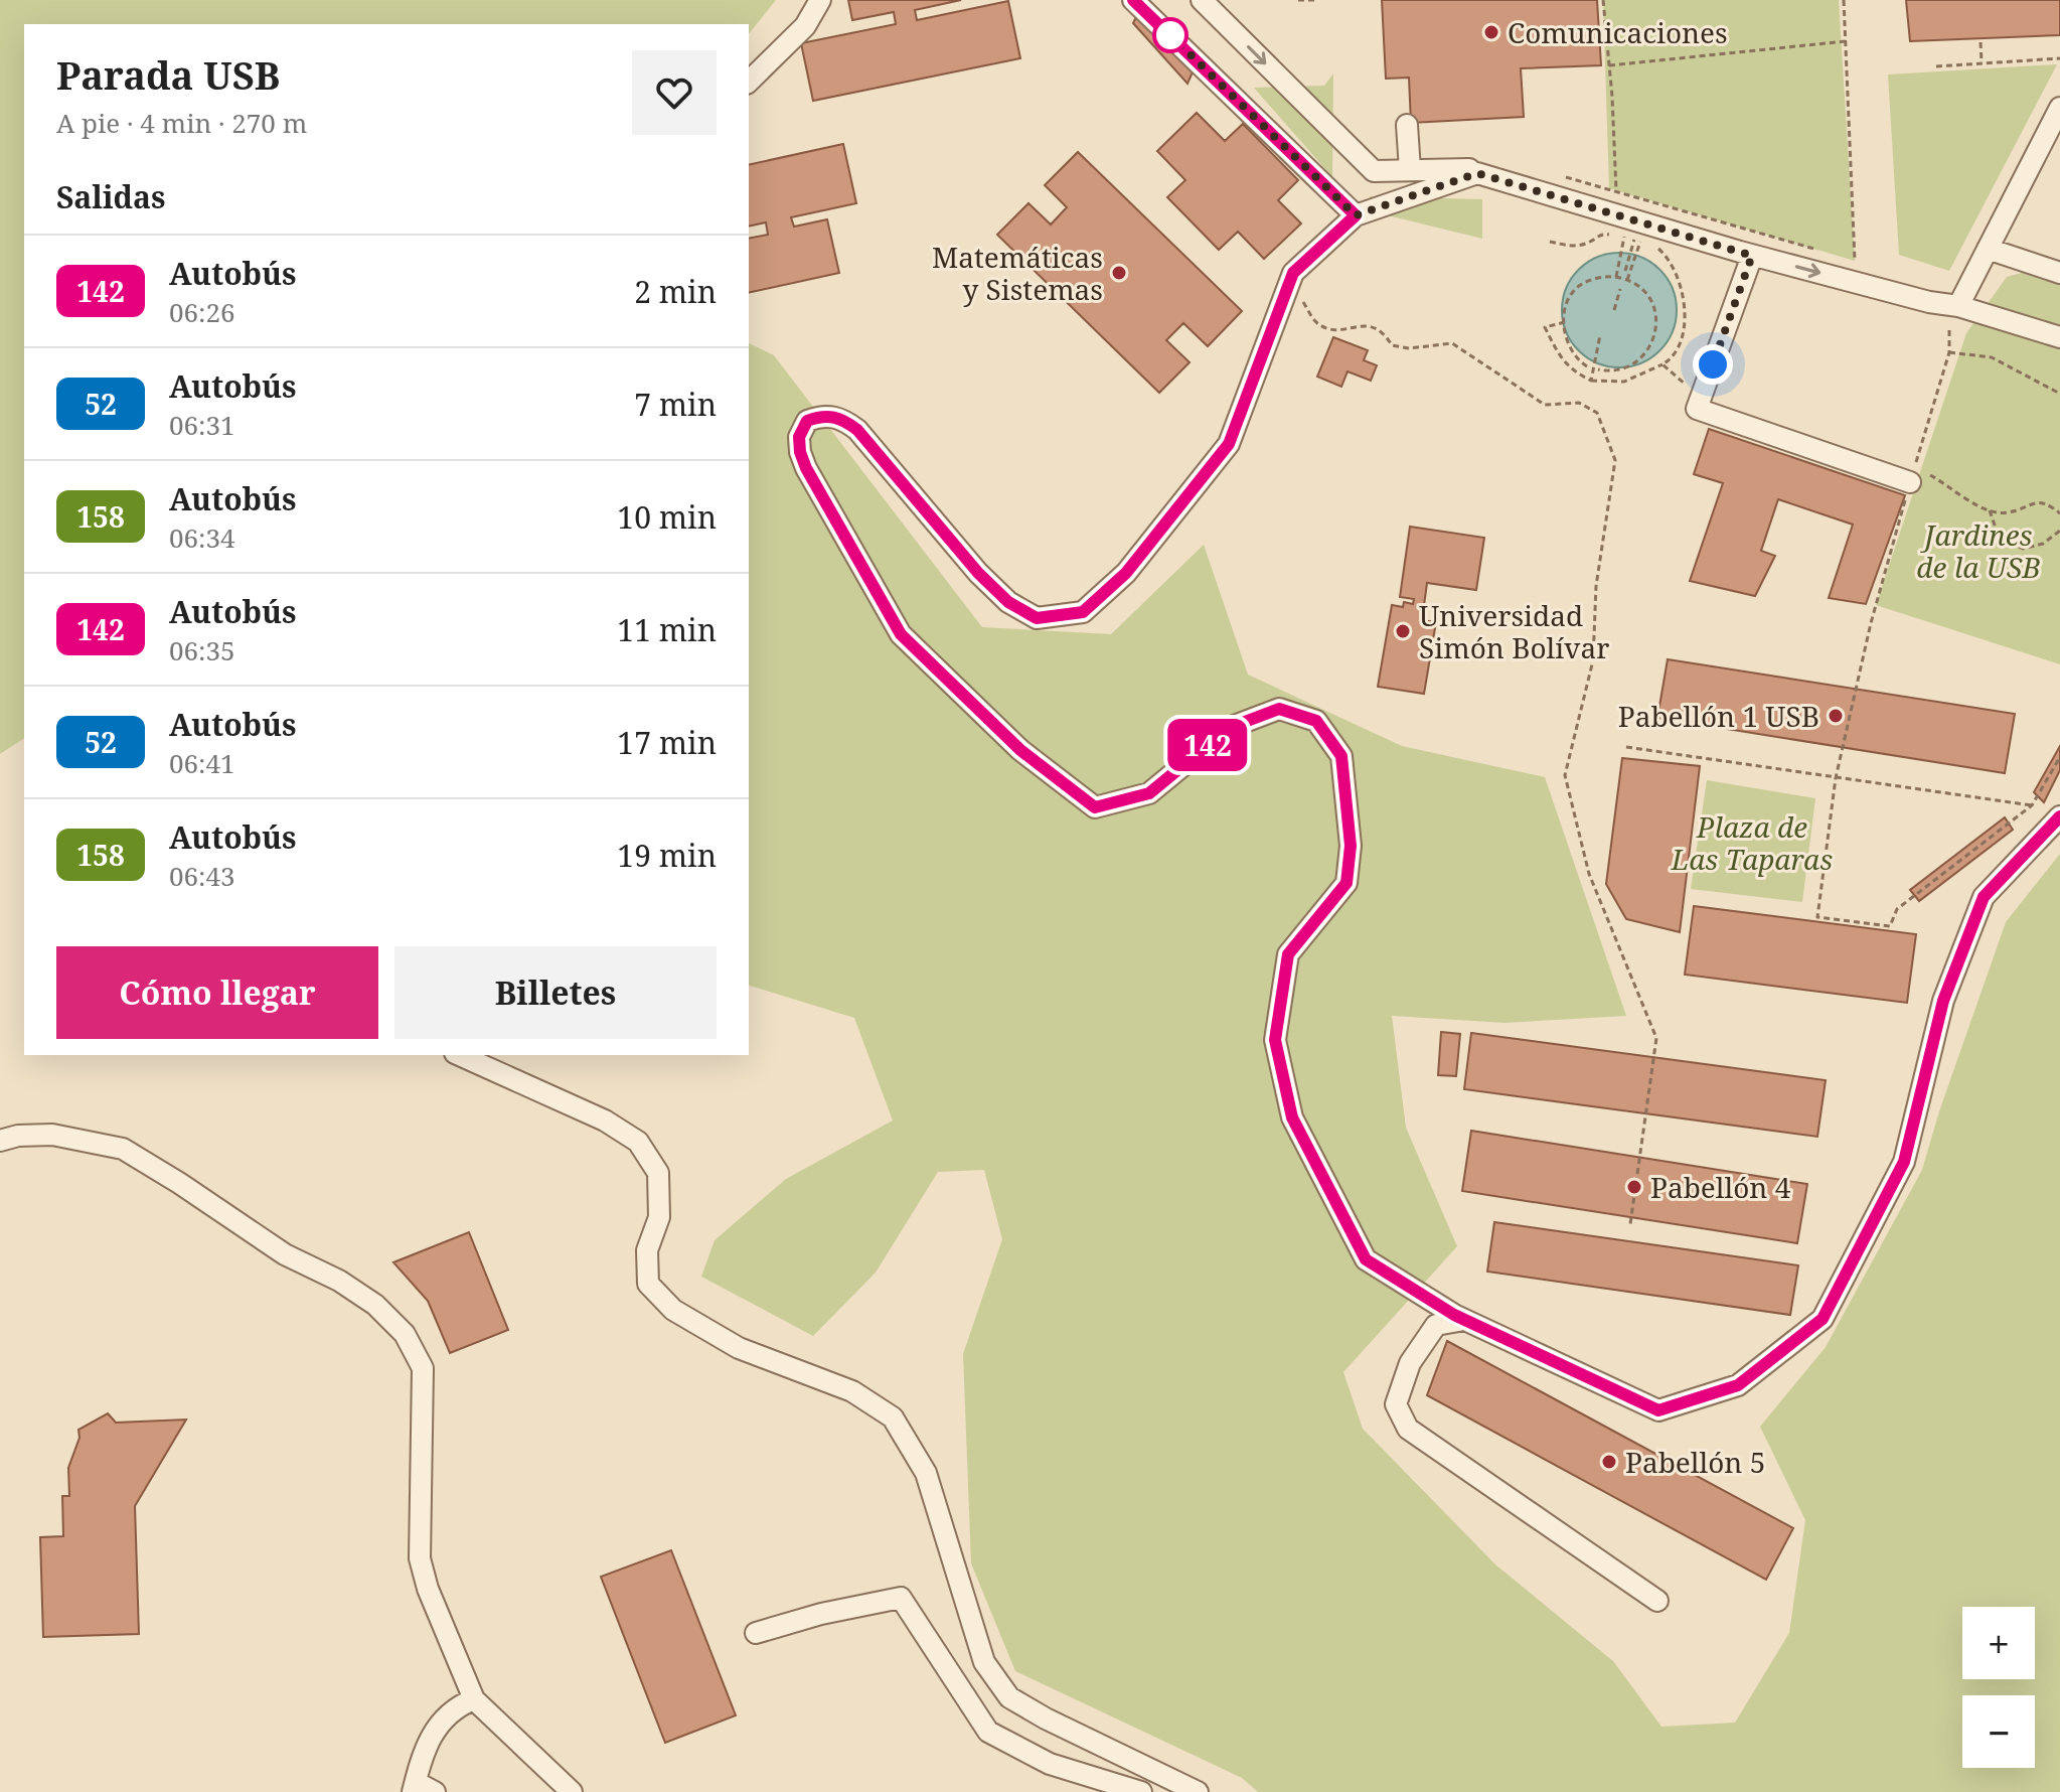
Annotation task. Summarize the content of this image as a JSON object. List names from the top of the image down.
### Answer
{
  "parks": ["Jardines de la USB", "Plaza de Las Taparas"],
  "places": [
    "Comunicaciones",
    "Matemáticas y Sistemas",
    "Universidad Simón Bolívar",
    "Pabellón 1 USB",
    "Pabellón 4",
    "Pabellón 5"
  ],
  "lines": ["bus line 142"],
  "page": {
    "on_map": "142",
    "heading": [
      ["Parada USB", "A pie · 4 min · 270 m"],
      "Salidas"
    ],
    "list": [
      {
        "mark": "142",
        "name": "Autobús",
        "note": "06:26",
        "value": "2 min"
      },
      {
        "mark": "52",
        "name": "Autobús",
        "note": "06:31",
        "value": "7 min"
      },
      {
        "mark": "158",
        "name": "Autobús",
        "note": "06:34",
        "value": "10 min"
      },
      {
        "mark": "142",
        "name": "Autobús",
        "note": "06:35",
        "value": "11 min"
      },
      {
        "mark": "52",
        "name": "Autobús",
        "note": "06:41",
        "value": "17 min"
      },
      {
        "mark": "158",
        "name": "Autobús",
        "note": "06:43",
        "value": "19 min"
      }
    ],
    "buttons": ["Cómo llegar", "Billetes"],
    "map_buttons": ["+", "−"]
  }
}
